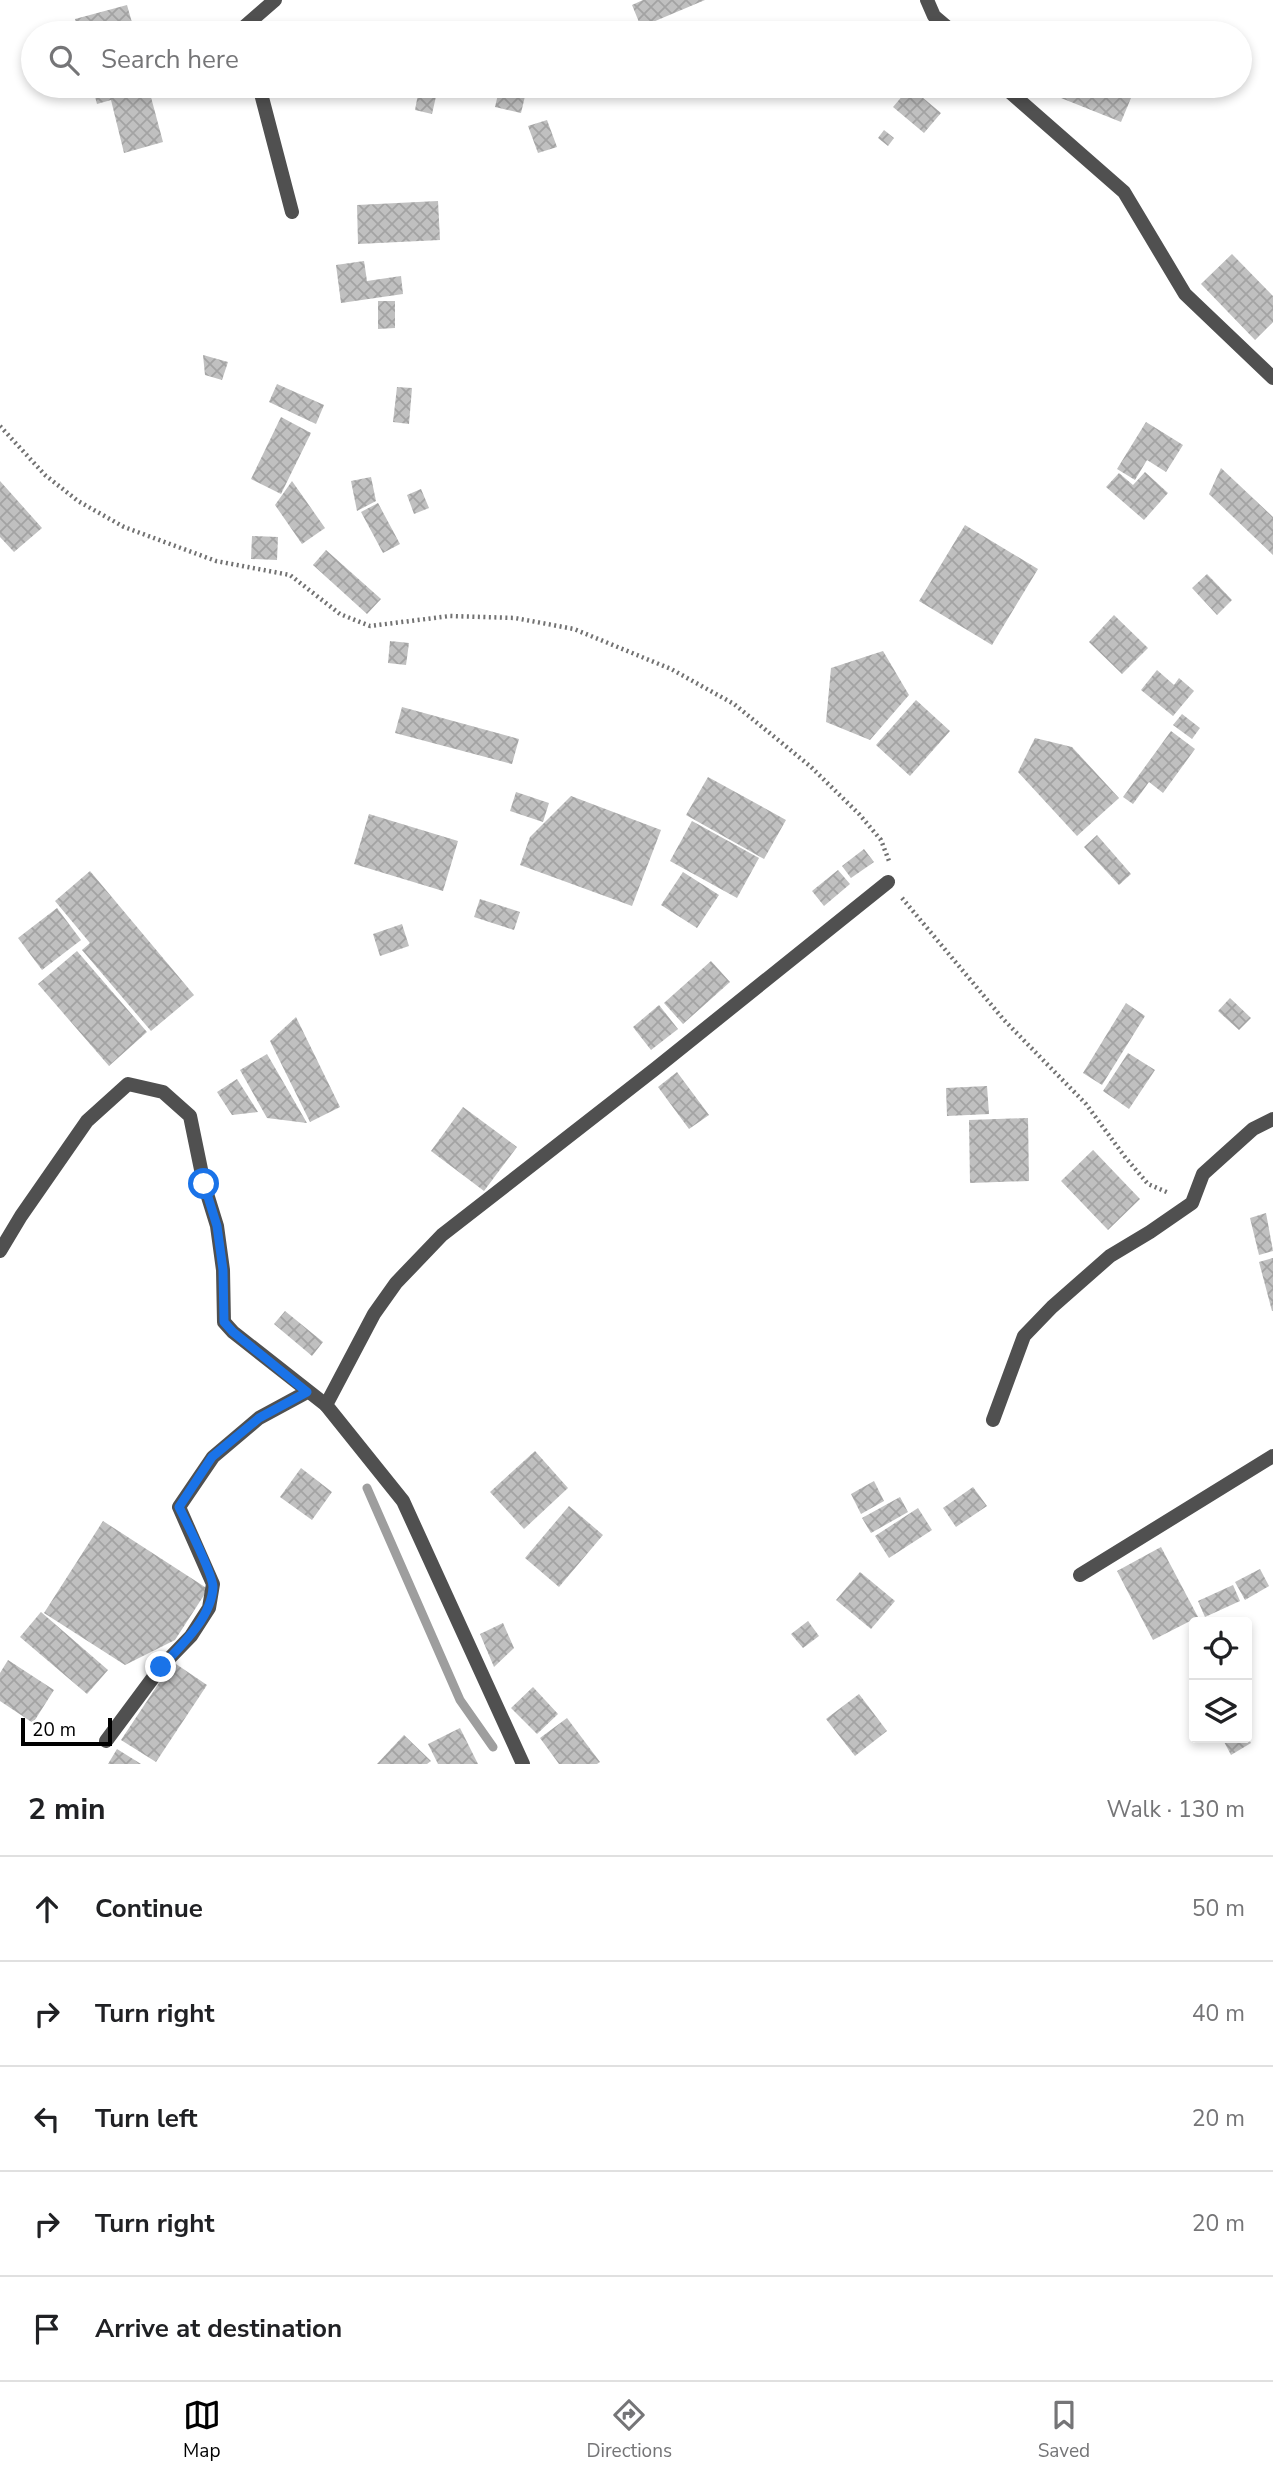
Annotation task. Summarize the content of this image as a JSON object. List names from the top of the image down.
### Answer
{
  "scale_bar": "20 m",
  "page": {
    "search": "Search here",
    "scale": "20 m",
    "heading": ["2 min", "Walk · 130 m"],
    "list": [
      ["Continue", "50 m"],
      ["Turn right", "40 m"],
      ["Turn left", "20 m"],
      ["Turn right", "20 m"],
      "Arrive at destination"
    ],
    "nav": ["Map", "Directions", "Saved"]
  }
}
